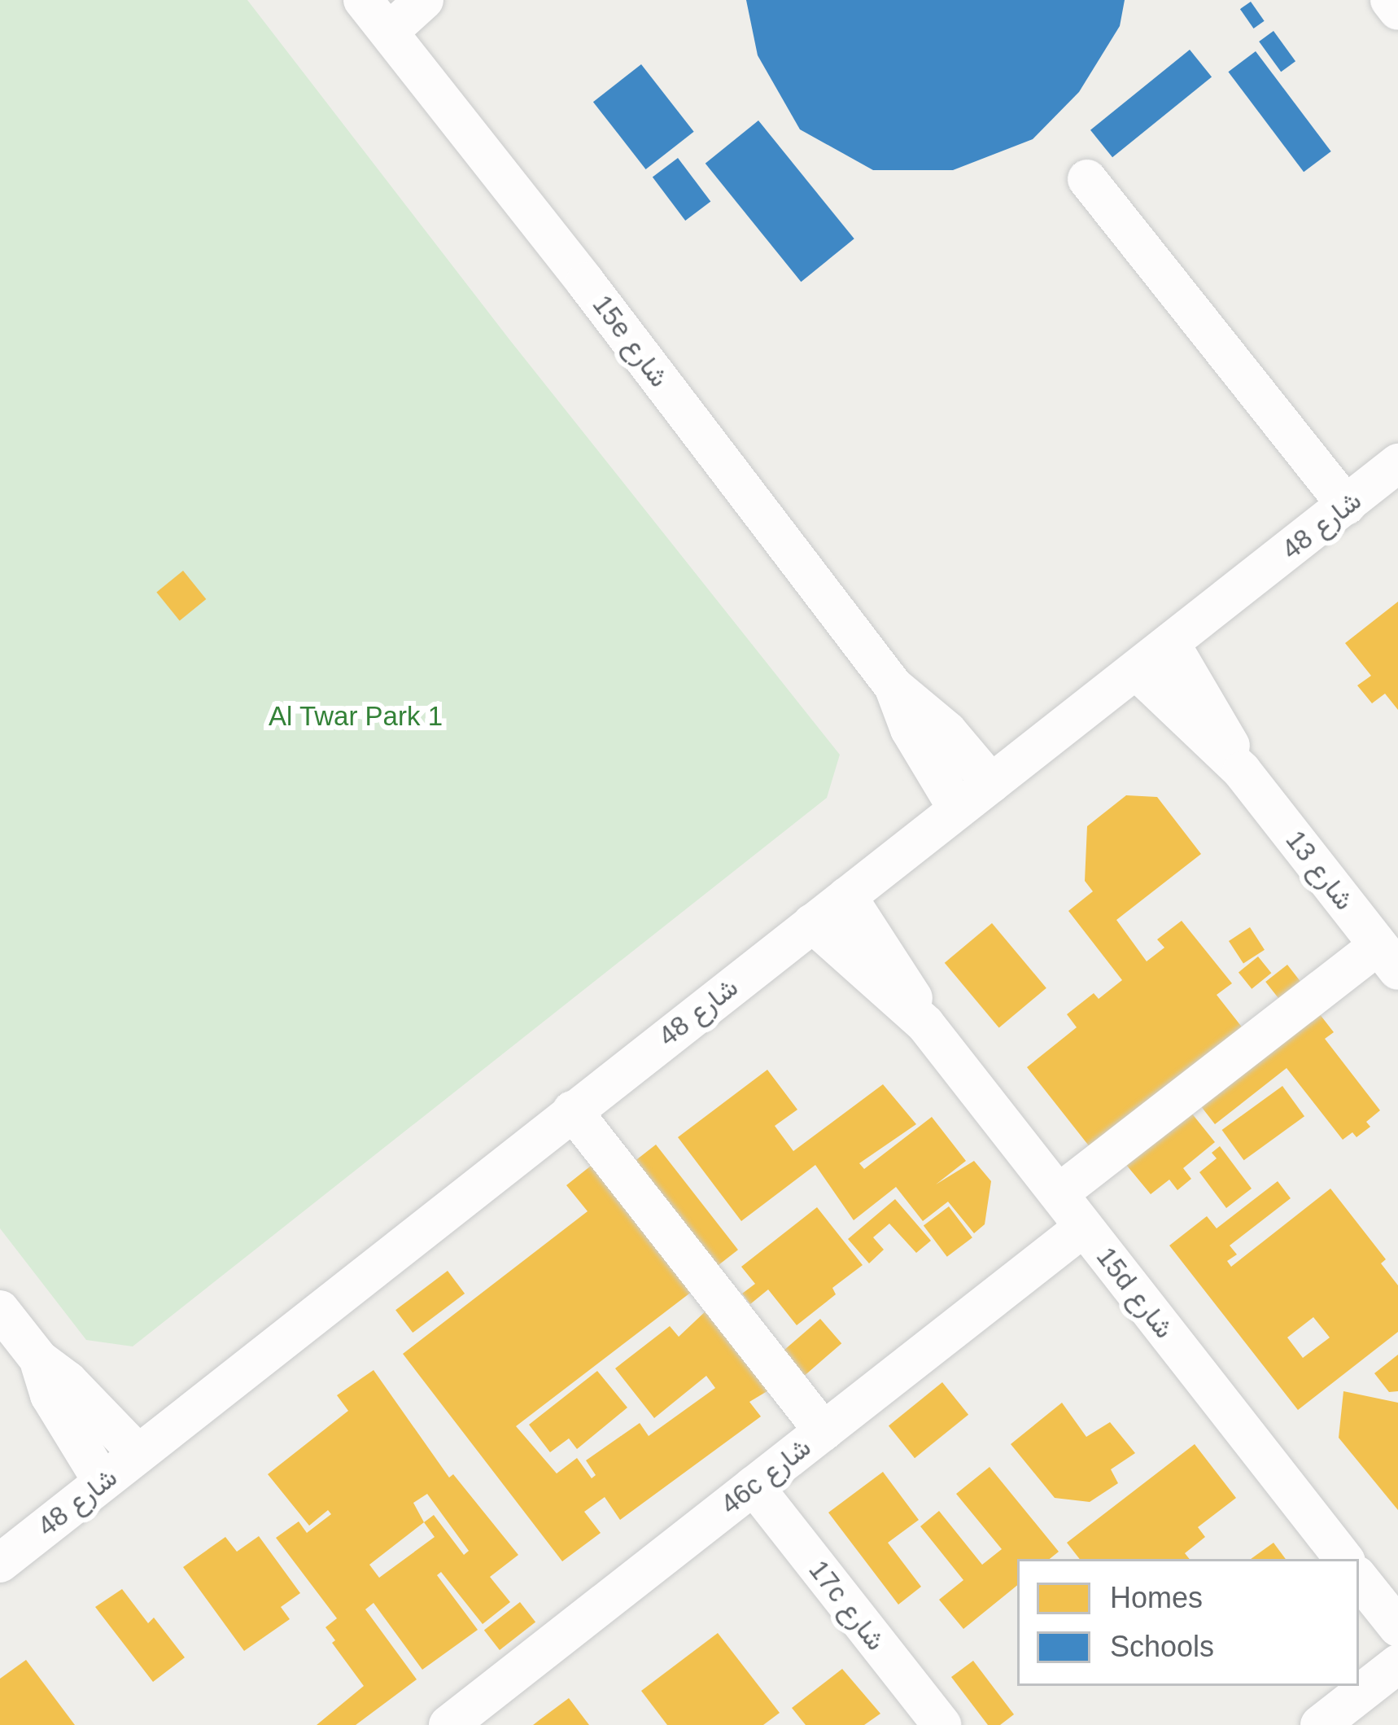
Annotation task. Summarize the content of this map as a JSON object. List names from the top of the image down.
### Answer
{
  "streets": {
    "street": [
      "15e شارع",
      "شارع 48",
      "شارع 13",
      "15d شارع",
      "46c شارع",
      "17c شارع"
    ]
  },
  "crossings": [
    ["15e شارع", "شارع 48"],
    ["شارع 48", "شارع 13"],
    ["شارع 48", "15d شارع"],
    ["15d شارع", "46c شارع"],
    ["46c شارع", "17c شارع"]
  ],
  "parks": ["Al Twar Park 1"],
  "legend": ["Homes", "Schools"]
}
